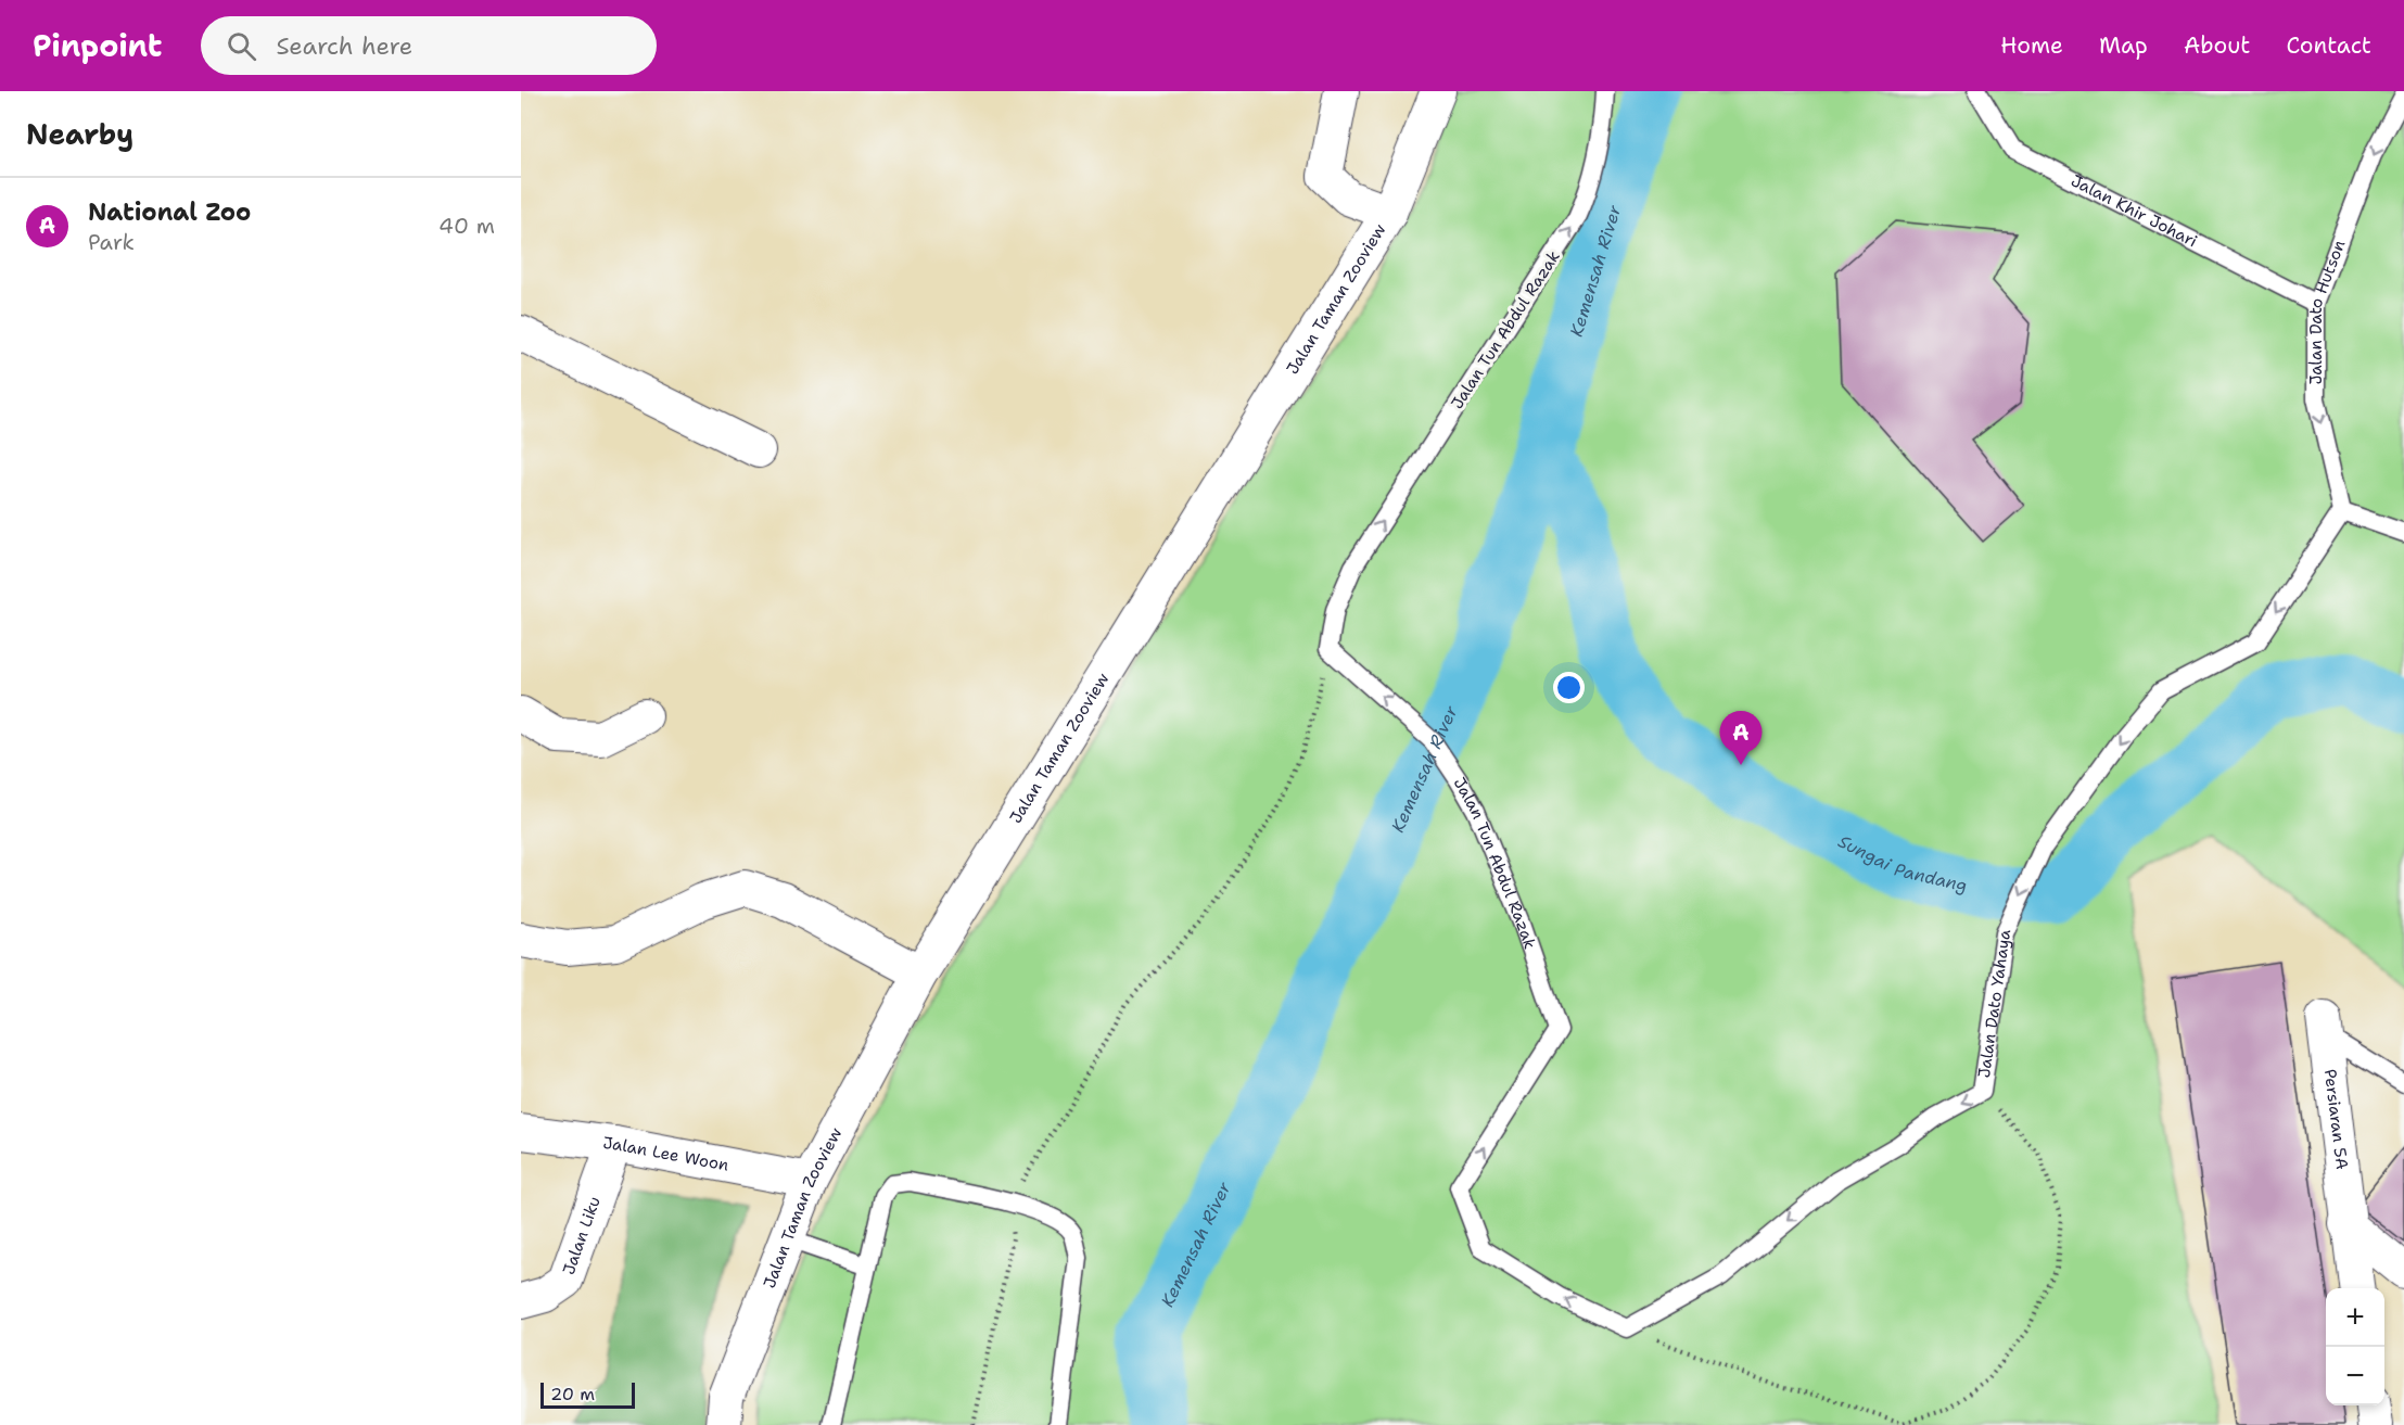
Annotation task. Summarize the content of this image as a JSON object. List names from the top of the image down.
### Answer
{
  "streets": {
    "street": [
      "Jalan Taman Zooview",
      "Persiaran 5A",
      "Jalan Lee Woon",
      "Jalan Liku"
    ],
    "lane": [
      "Jalan Khir Johari",
      "Jalan Dato Hutson",
      "Jalan Tun Abdul Razak",
      "Jalan Dato Yahaya"
    ]
  },
  "crossings": [
    ["Jalan Khir Johari", "Jalan Dato Hutson"],
    ["Jalan Taman Zooview", "Jalan Lee Woon"],
    ["Jalan Dato Hutson", "Jalan Dato Yahaya"],
    ["Jalan Tun Abdul Razak", "Jalan Dato Yahaya"],
    ["Jalan Lee Woon", "Jalan Liku"]
  ],
  "one_way": ["Jalan Dato Hutson", "Jalan Tun Abdul Razak", "Jalan Dato Yahaya"],
  "water": ["Kemensah River", "Sungai Pandang"],
  "scale_bar": "20 m",
  "page": {
    "header": "Pinpoint",
    "search": "Search here",
    "nav": [
      "Home",
      "Map",
      "About",
      "Contact"
    ],
    "heading": "Nearby",
    "list": [
      {
        "mark": "A",
        "name": "National Zoo",
        "note": "Park",
        "value": "40 m"
      }
    ],
    "pins": "A",
    "map_buttons": ["+", "−"],
    "scale": "20 m"
  }
}
